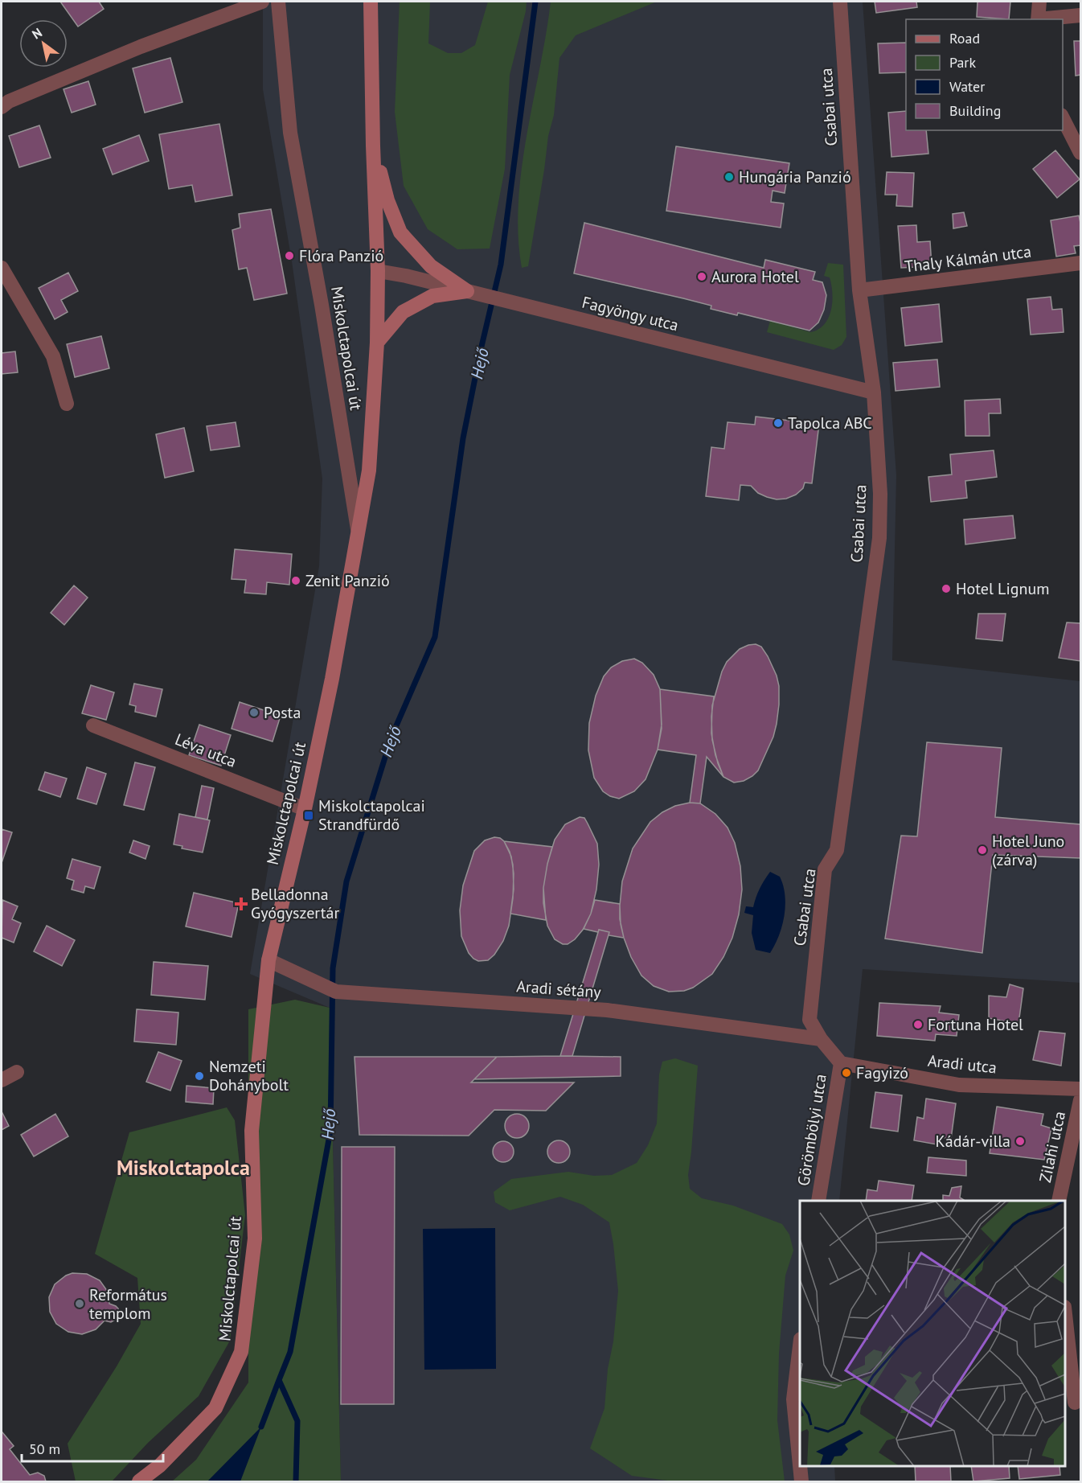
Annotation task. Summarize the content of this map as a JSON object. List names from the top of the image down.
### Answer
{
  "streets": {
    "street": [
      "Csabai utca",
      "Thaly Kálmán utca",
      "Fagyöngy utca",
      "Miskolctapolcai út",
      "Léva utca",
      "Aradi sétány",
      "Aradi utca",
      "Görömbölyi utca",
      "Zilahi utca"
    ]
  },
  "crossings": [
    ["Csabai utca", "Thaly Kálmán utca"],
    ["Csabai utca", "Fagyöngy utca"],
    ["Csabai utca", "Aradi sétány"],
    ["Fagyöngy utca", "Miskolctapolcai út"],
    ["Miskolctapolcai út", "Léva utca"],
    ["Miskolctapolcai út", "Aradi sétány"],
    ["Aradi utca", "Görömbölyi utca"]
  ],
  "districts": ["Miskolctapolca"],
  "water": ["Hejő"],
  "places": {
    "other": [
      "Hungária Panzió",
      "Flóra Panzió",
      "Aurora Hotel",
      "Tapolca ABC",
      "Zenit Panzió",
      "Hotel Lignum",
      "Posta",
      "Hotel Juno (zárva)",
      "Fortuna Hotel",
      "Fagyizó",
      "Nemzeti Dohánybolt",
      "Kádár-villa",
      "Református templom"
    ],
    "transit": ["Miskolctapolcai Strandfürdő"],
    "health": ["Belladonna Gyógyszertár"]
  },
  "legend": [
    "Road",
    "Park",
    "Water",
    "Building"
  ],
  "scale_bar": "50 m",
  "north": "top left"
}
